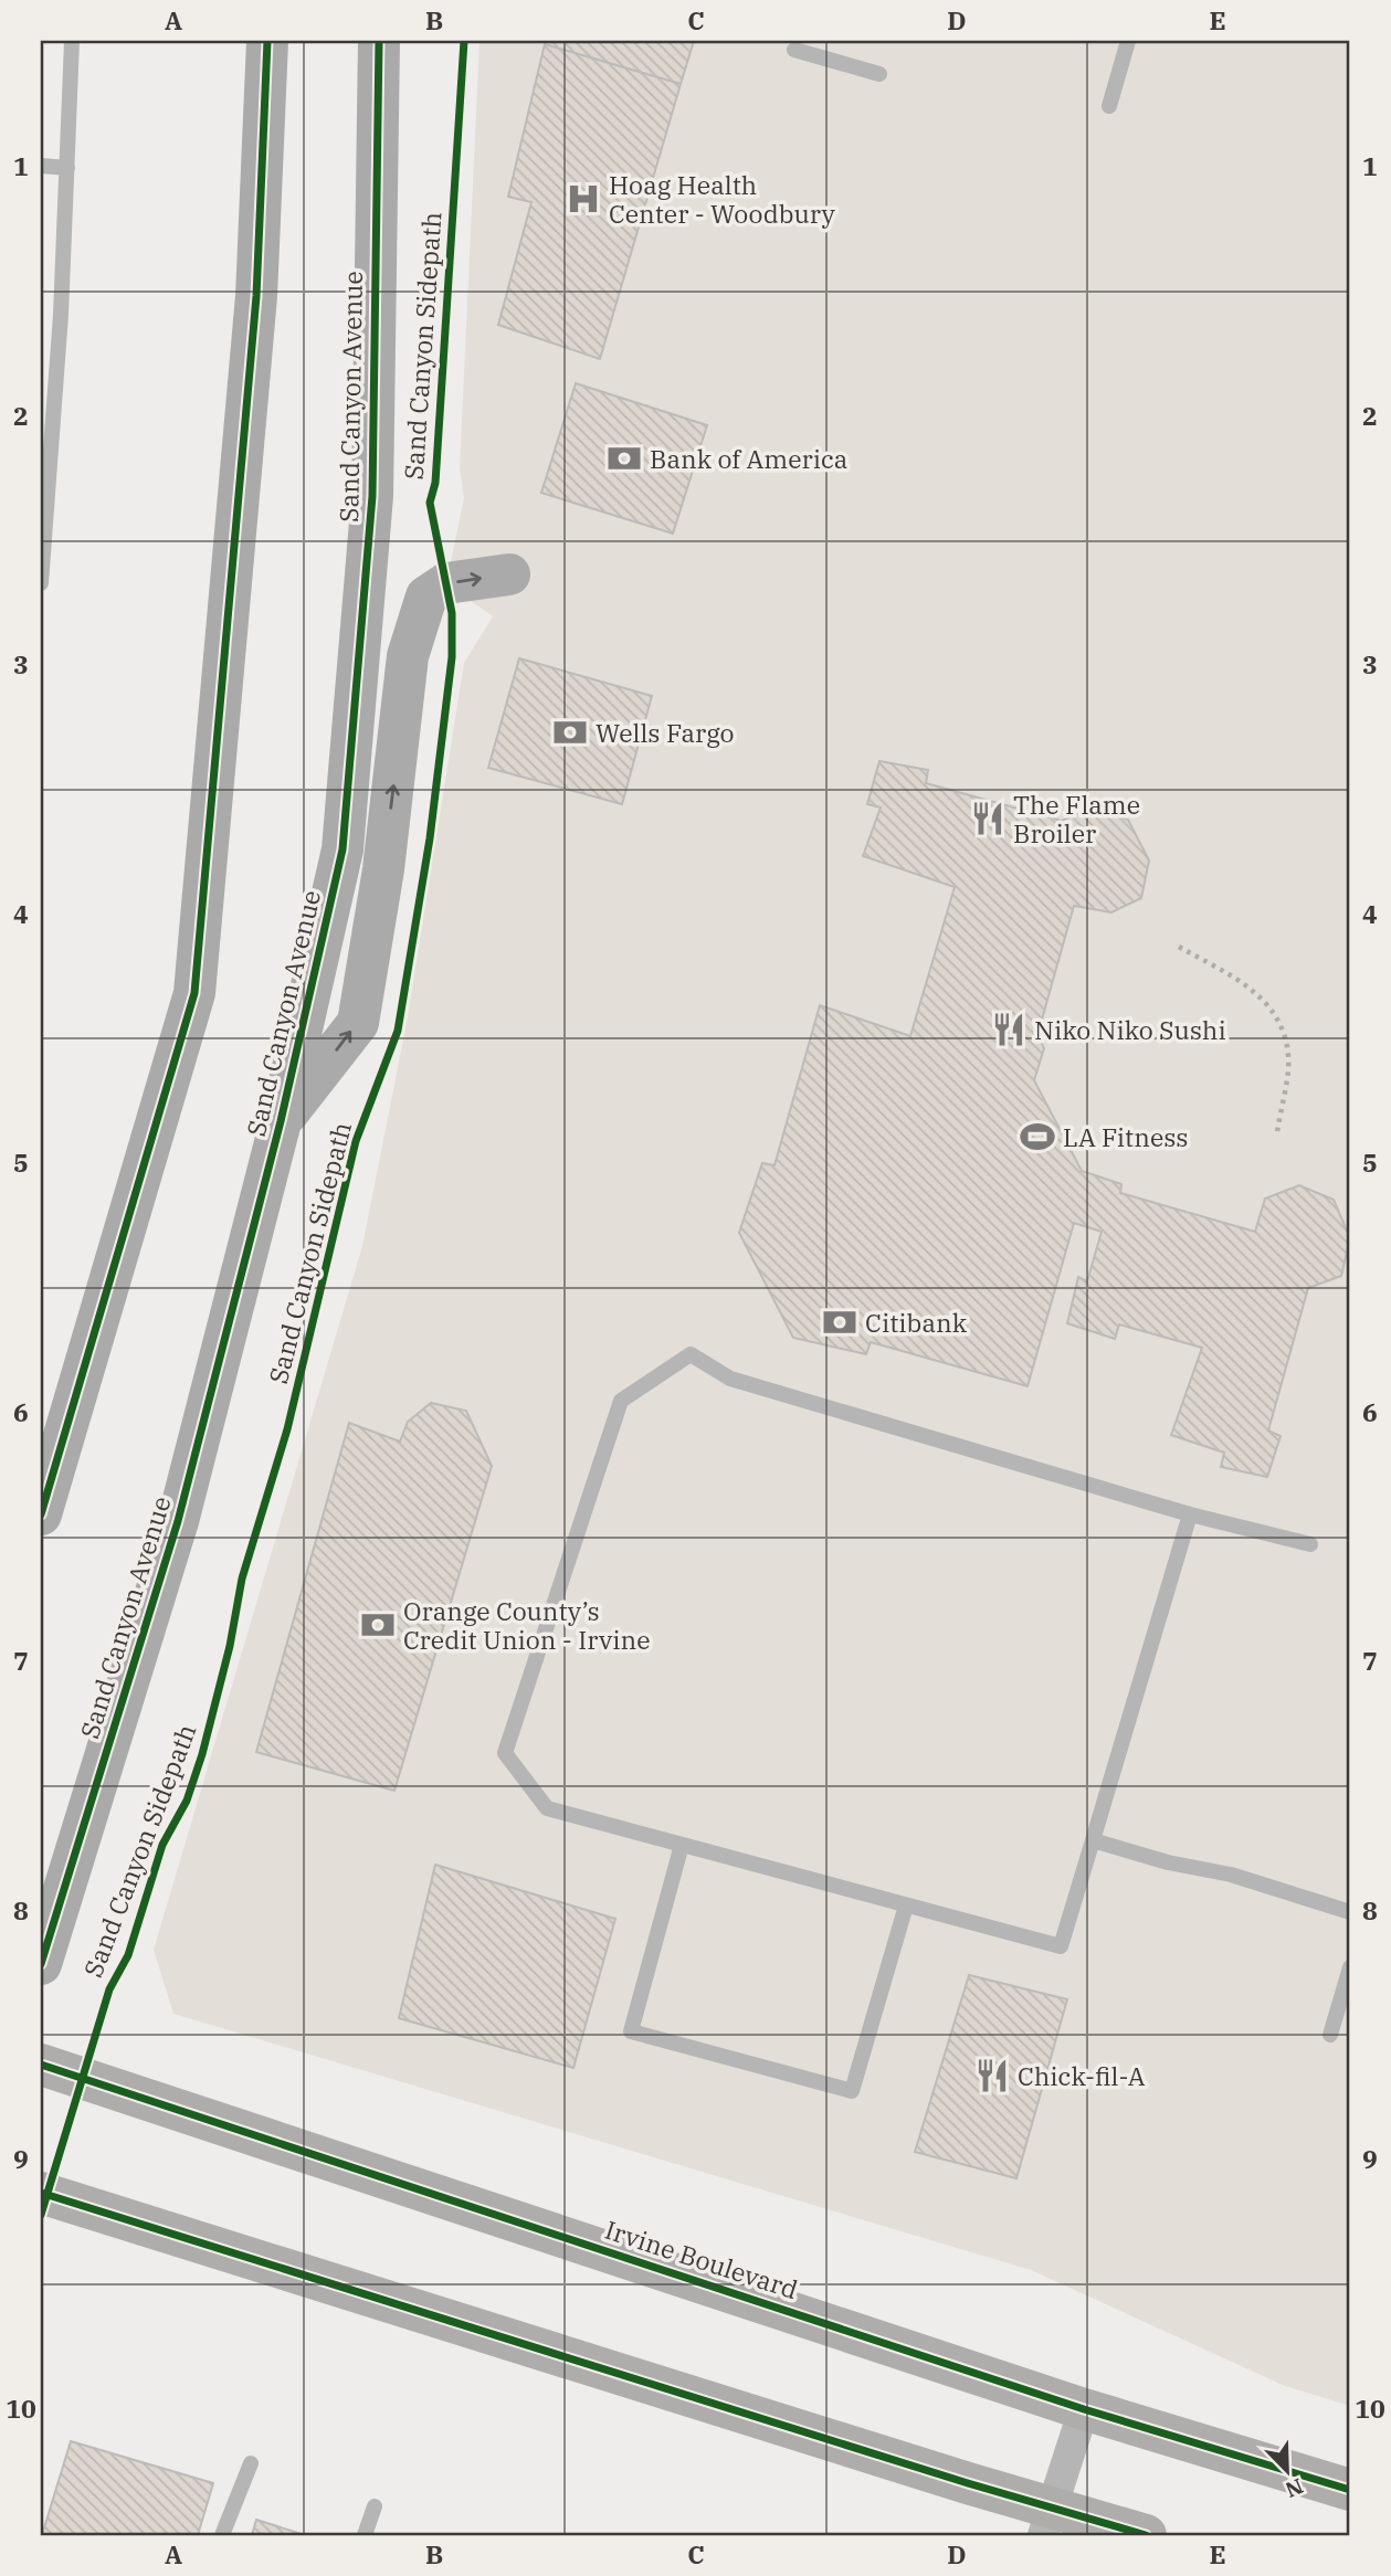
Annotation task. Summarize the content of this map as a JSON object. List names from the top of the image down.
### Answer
{
  "streets": {
    "main road": ["Sand Canyon Avenue", "Irvine Boulevard"],
    "cycle path": ["Sand Canyon Sidepath"]
  },
  "places": {
    "hospital": ["Hoag Health Center - Woodbury"],
    "bank": [
      "Bank of America",
      "Wells Fargo",
      "Citibank",
      "Orange County’s Credit Union - Irvine"
    ],
    "restaurant": ["The Flame Broiler", "Niko Niko Sushi", "Chick-fil-A"],
    "sports": ["LA Fitness"]
  },
  "north": "bottom right",
  "grid": {
    "columns": [
      "A",
      "B",
      "C",
      "D",
      "E"
    ],
    "rows": [
      "1",
      "2",
      "3",
      "4",
      "5",
      "6",
      "7",
      "8",
      "9",
      "10"
    ]
  }
}
